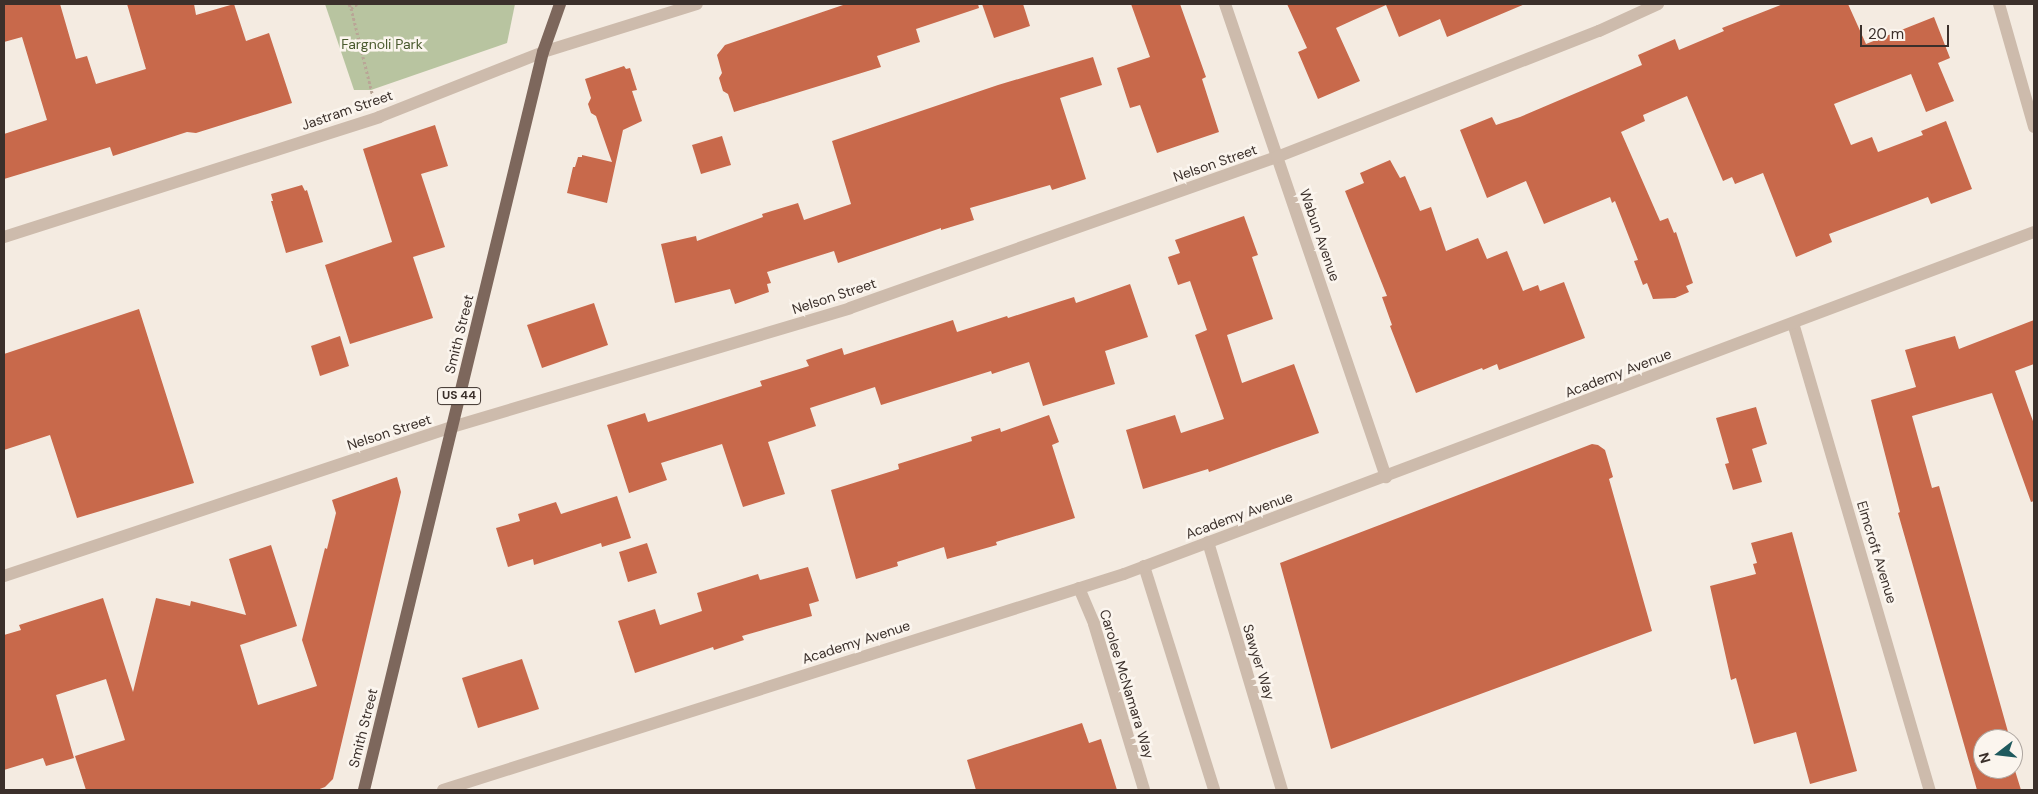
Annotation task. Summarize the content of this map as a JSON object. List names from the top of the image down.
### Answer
{
  "streets": {
    "main road": ["Smith Street", "US 44"],
    "street": [
      "Jastram Street",
      "Nelson Street",
      "Wabun Avenue",
      "Academy Avenue",
      "Elmcroft Avenue",
      "Sawyer Way",
      "Carolee McNamara Way"
    ]
  },
  "crossings": [
    ["Jastram Street", "Smith Street"],
    ["Nelson Street", "Wabun Avenue"],
    ["Nelson Street", "Smith Street"],
    ["Wabun Avenue", "Academy Avenue"],
    ["Academy Avenue", "Elmcroft Avenue"],
    ["Academy Avenue", "Sawyer Way"],
    ["Academy Avenue", "Carolee McNamara Way"]
  ],
  "parks": ["Fargnoli Park"],
  "scale_bar": "20 m",
  "north": "left"
}
